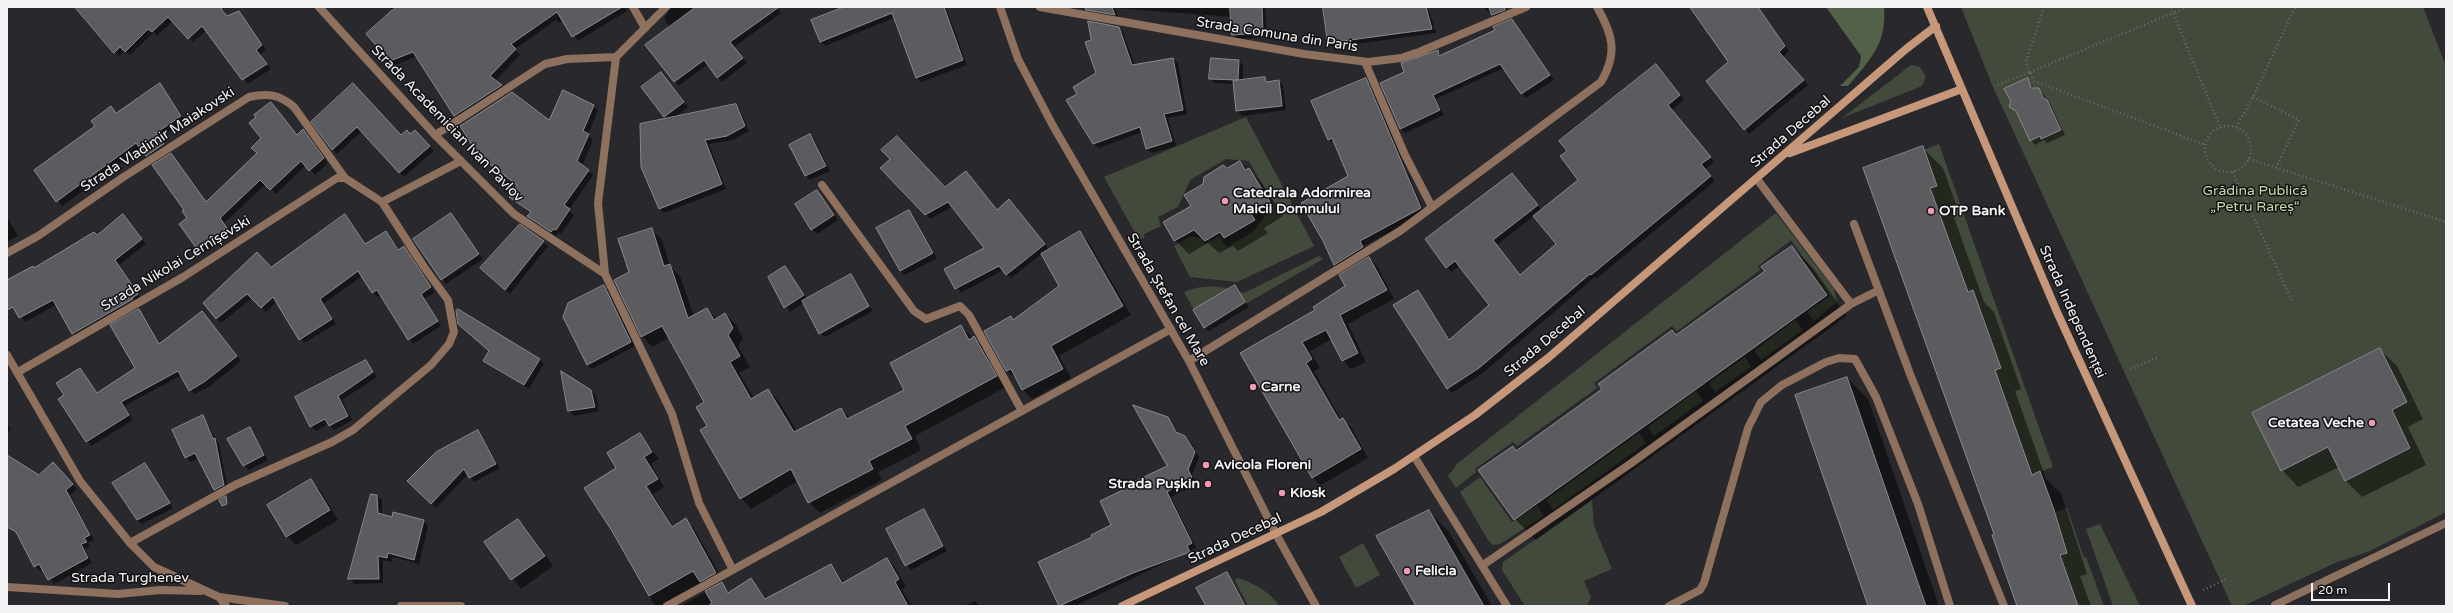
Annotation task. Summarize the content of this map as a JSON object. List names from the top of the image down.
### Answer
{
  "streets": {
    "main road": ["Strada Decebal", "Strada Independenței"],
    "street": [
      "Strada Comuna din Paris",
      "Strada Academician Ivan Pavlov",
      "Strada Vladimir Maiakovski",
      "Strada Nikolai Cernîșevski",
      "Strada Ștefan cel Mare",
      "Strada Turghenev"
    ]
  },
  "crossings": [
    ["Strada Decebal", "Strada Ștefan cel Mare"],
    ["Strada Decebal", "Strada Independenței"],
    ["Strada Vladimir Maiakovski", "Strada Nikolai Cernîșevski"]
  ],
  "parks": ["Grădina Publică „Petru Rareș“"],
  "places": [
    "Catedrala Adormirea Maicii Domnului",
    "OTP Bank",
    "Carne",
    "Cetatea Veche",
    "Avicola Floreni",
    "Strada Pușkin",
    "Kiosk",
    "Felicia"
  ],
  "scale_bar": "20 m"
}
